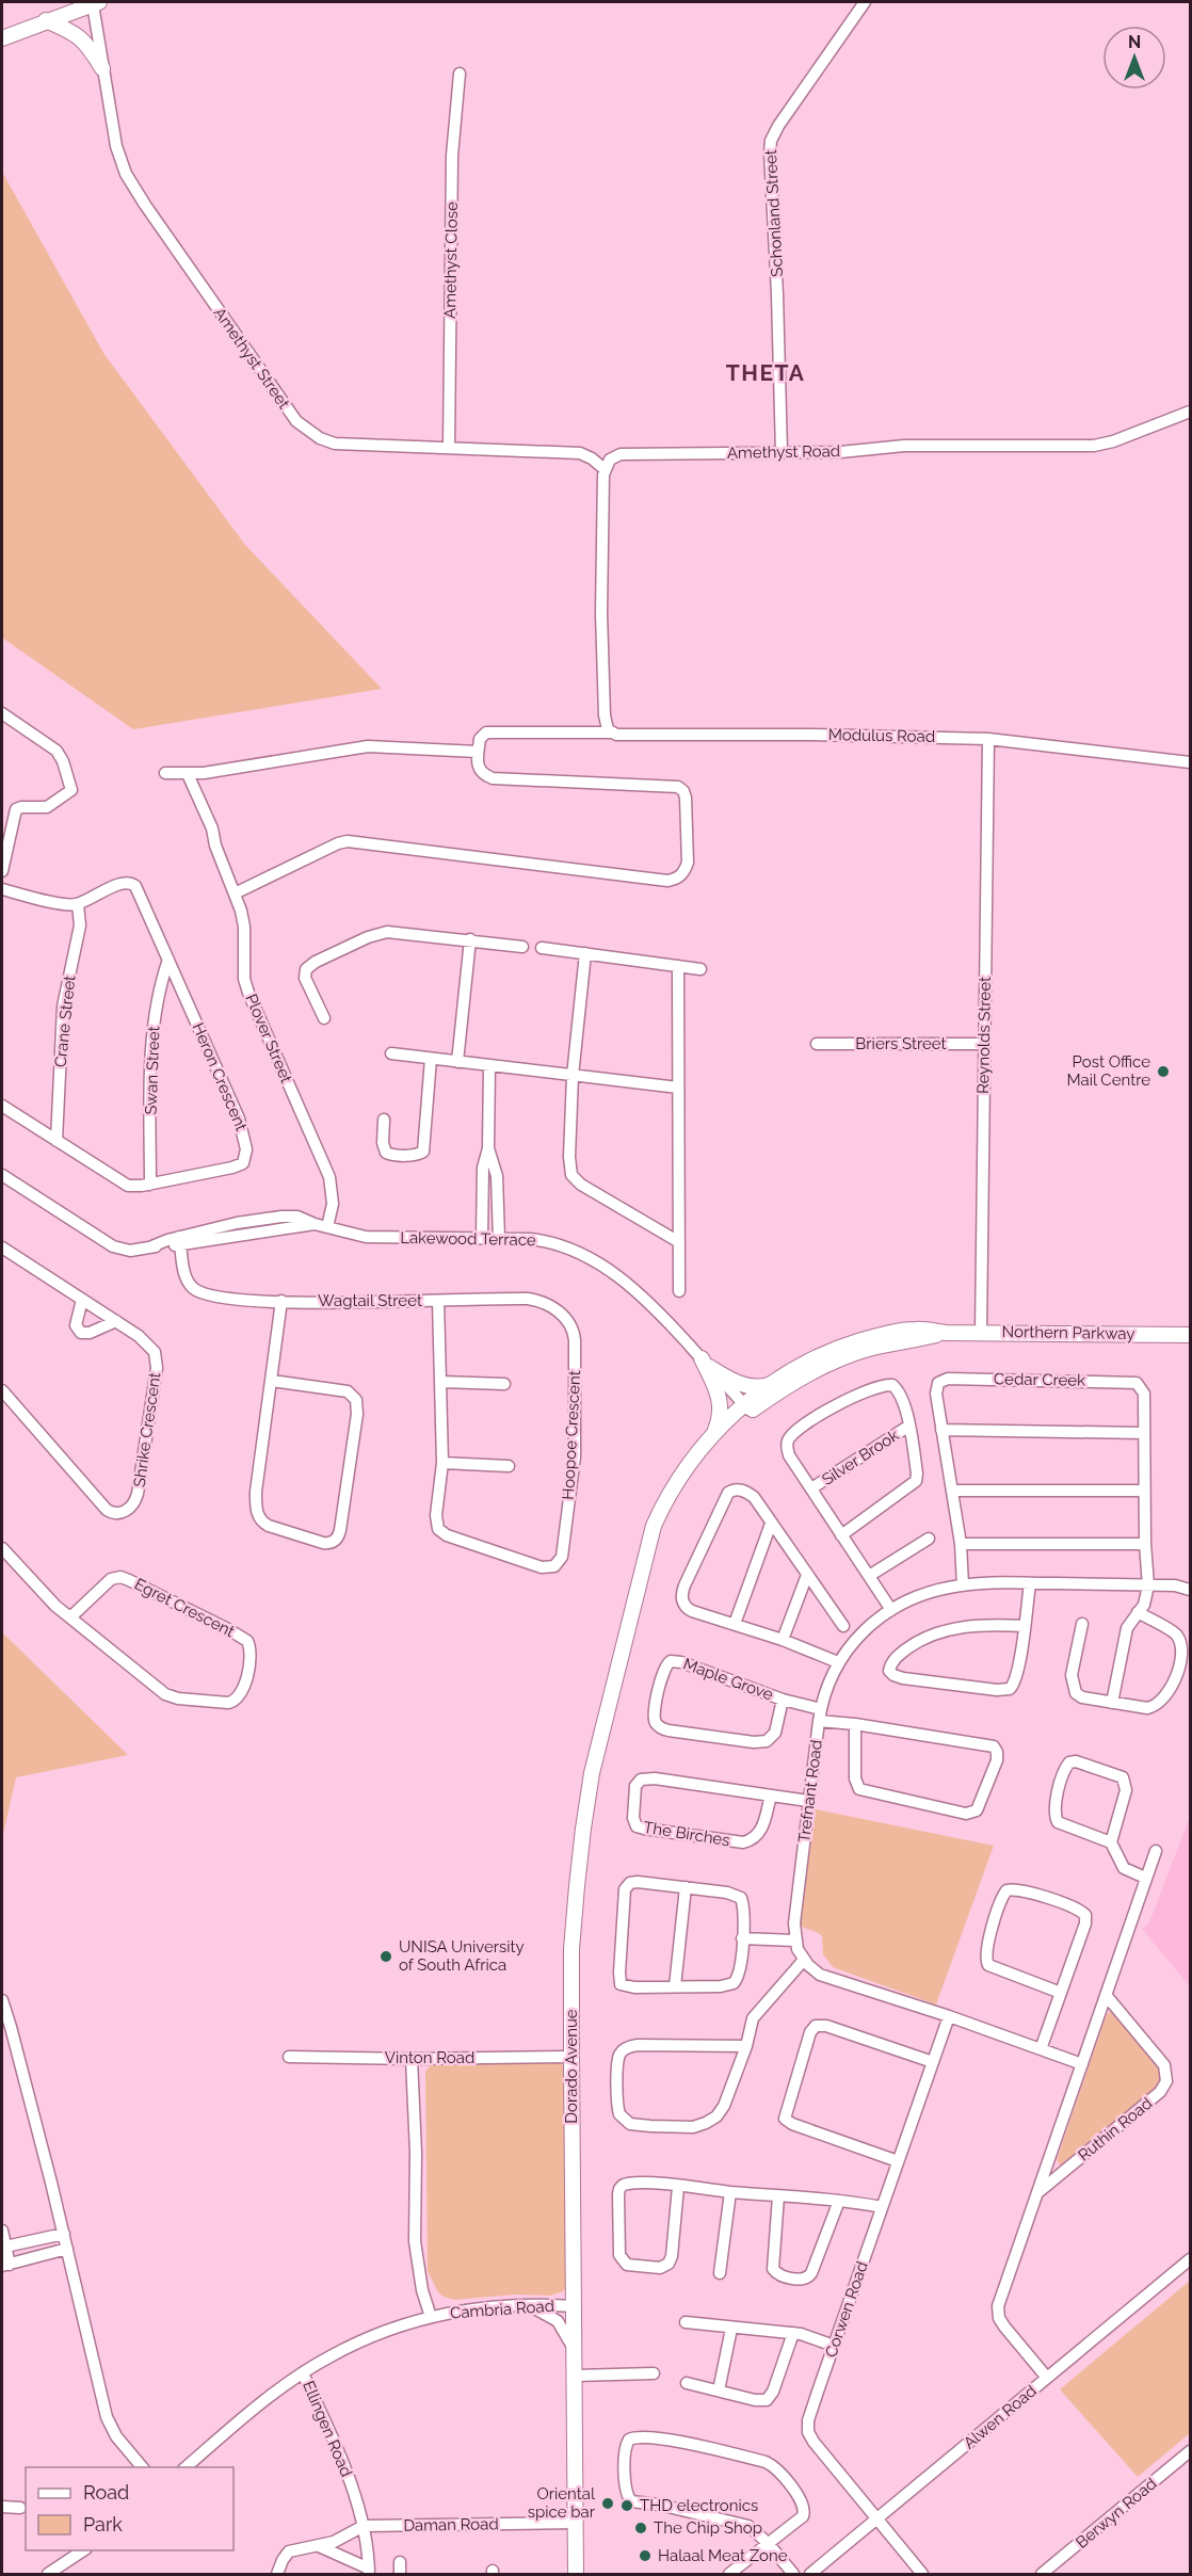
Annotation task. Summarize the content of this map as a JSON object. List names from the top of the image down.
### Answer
{
  "streets": {
    "street": [
      "Schonland Street",
      "Amethyst Close",
      "Amethyst Street",
      "Amethyst Road",
      "Modulus Road",
      "Crane Street",
      "Reynolds Street",
      "Plover Street",
      "Briers Street",
      "Swan Street",
      "Heron Crescent",
      "Lakewood Terrace",
      "Wagtail Street",
      "Northern Parkway",
      "Cedar Creek",
      "Shrike Crescent",
      "Hoopoe Crescent",
      "Silver Brook",
      "Egret Crescent",
      "Maple Grove",
      "Trefnant Road",
      "The Birches",
      "Vinton Road",
      "Dorado Avenue",
      "Ruthin Road",
      "Cambria Road",
      "Corwen Road",
      "Alwen Road",
      "Ellingen Road",
      "Berwyn Road",
      "Daman Road"
    ]
  },
  "crossings": [
    ["Schonland Street", "Amethyst Road"],
    ["Amethyst Close", "Amethyst Street"],
    ["Amethyst Street", "Amethyst Road"],
    ["Modulus Road", "Reynolds Street"],
    ["Crane Street", "Heron Crescent"],
    ["Reynolds Street", "Briers Street"],
    ["Reynolds Street", "Northern Parkway"],
    ["Plover Street", "Lakewood Terrace"],
    ["Swan Street", "Heron Crescent"],
    ["Lakewood Terrace", "Wagtail Street"],
    ["Lakewood Terrace", "Northern Parkway"],
    ["Lakewood Terrace", "Dorado Avenue"],
    ["Wagtail Street", "Hoopoe Crescent"],
    ["Northern Parkway", "Dorado Avenue"],
    ["Cedar Creek", "Trefnant Road"],
    ["Silver Brook", "Trefnant Road"],
    ["Maple Grove", "Trefnant Road"],
    ["Trefnant Road", "The Birches"],
    ["Vinton Road", "Dorado Avenue"],
    ["Dorado Avenue", "Cambria Road"],
    ["Dorado Avenue", "Daman Road"],
    ["Ruthin Road", "Alwen Road"],
    ["Cambria Road", "Ellingen Road"],
    ["Corwen Road", "Alwen Road"],
    ["Ellingen Road", "Daman Road"]
  ],
  "districts": ["THETA"],
  "places": [
    "Post Office Mail Centre",
    "UNISA University of South Africa",
    "Oriental spice bar",
    "THD electronics",
    "The Chip Shop",
    "Halaal Meat Zone"
  ],
  "legend": ["Road", "Park"],
  "north": "top"
}
